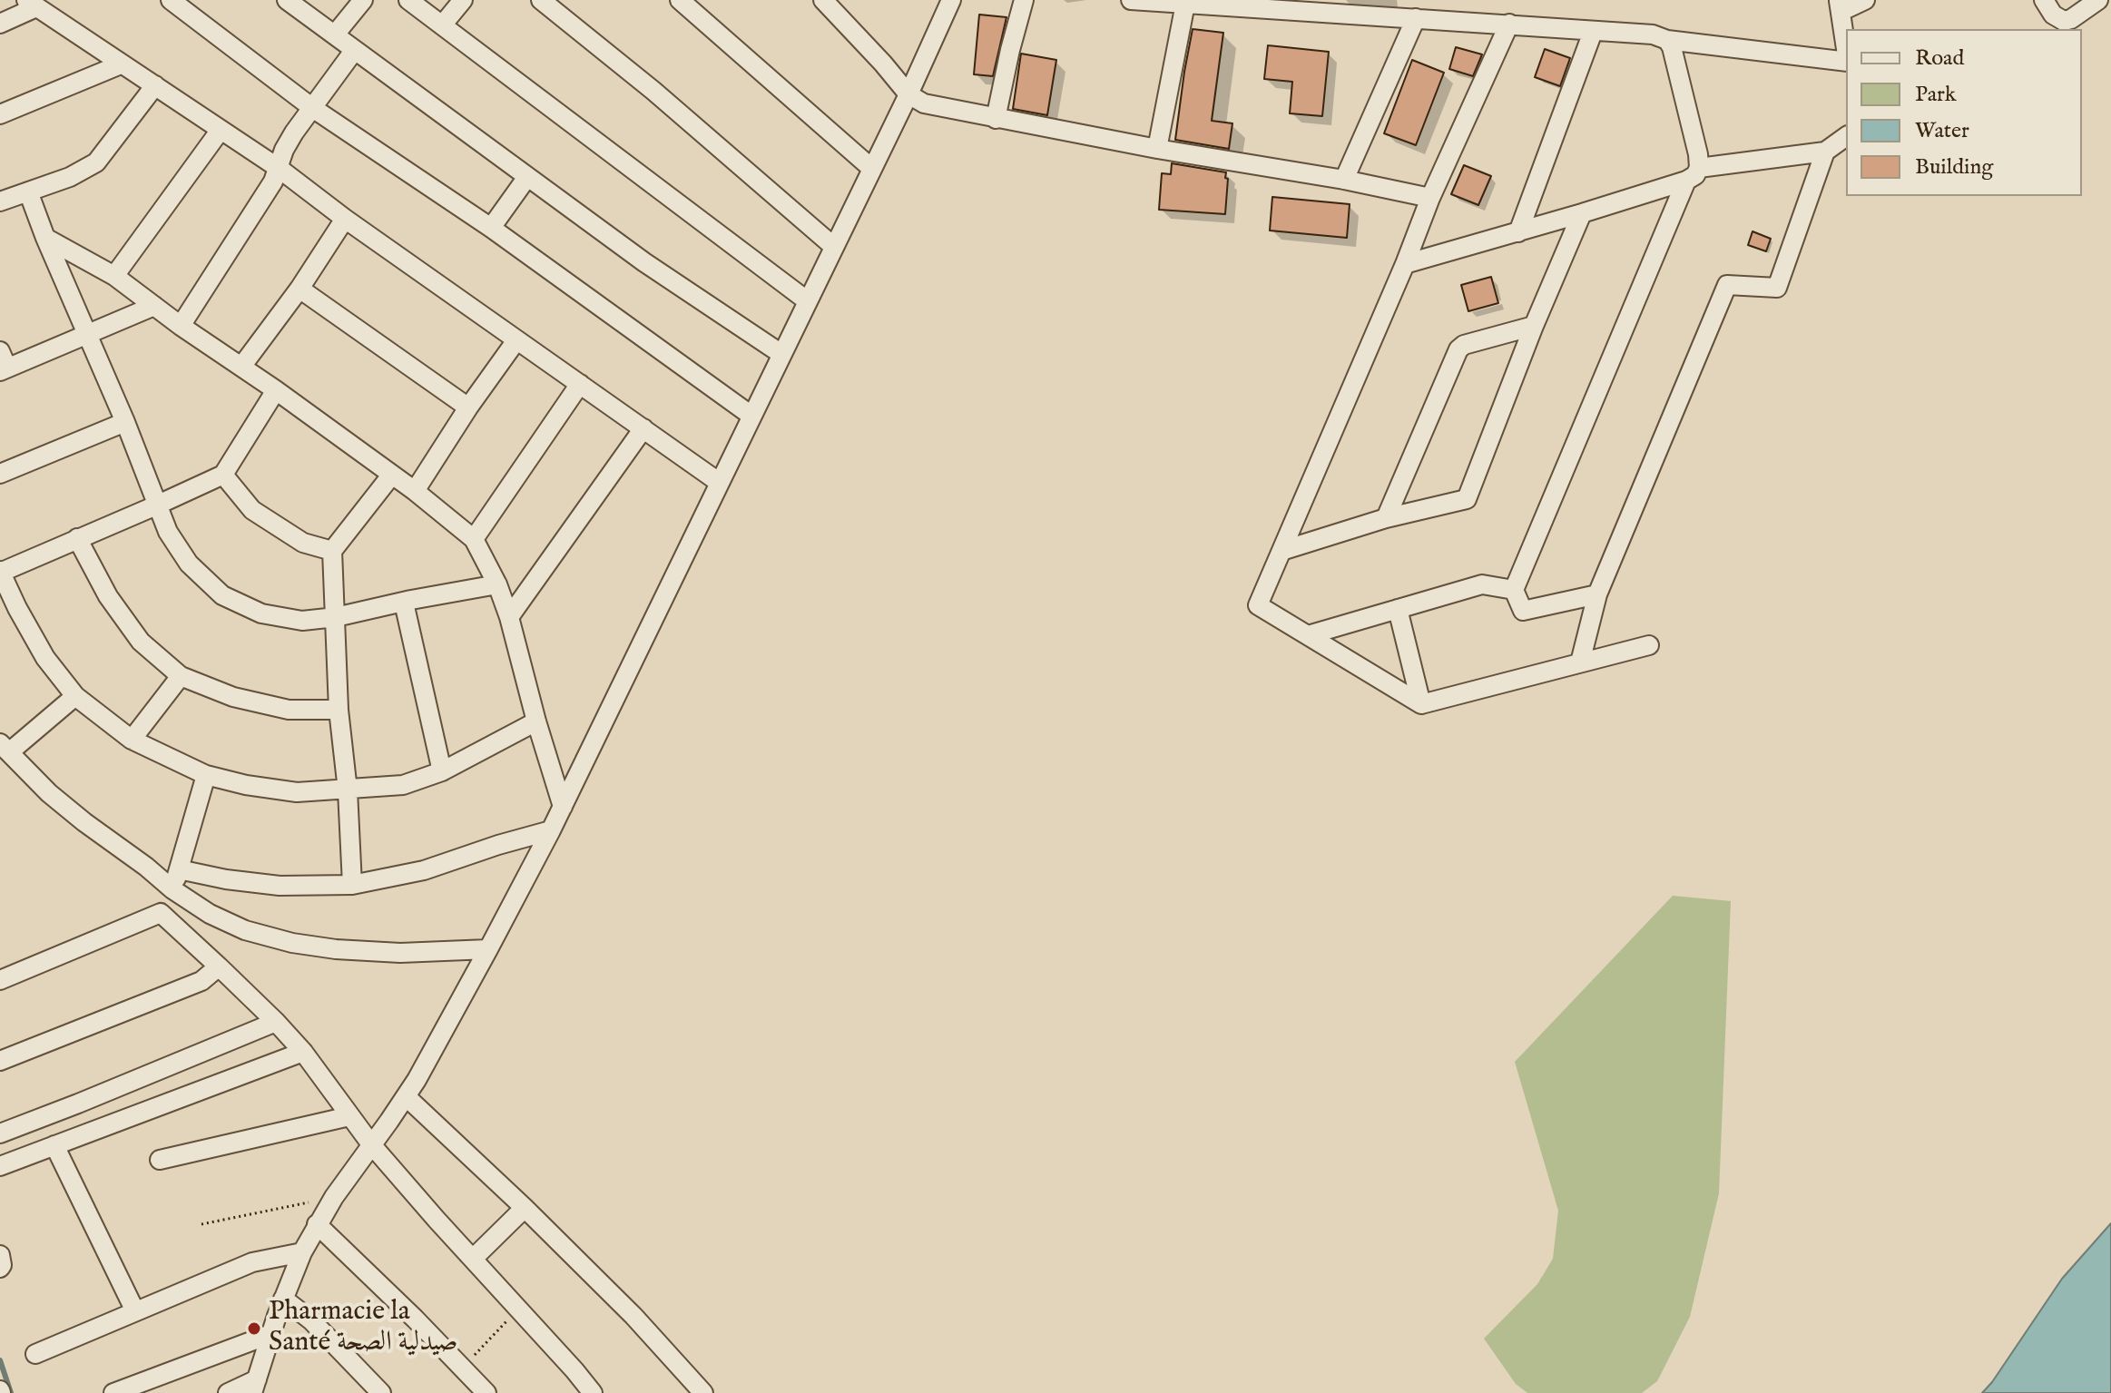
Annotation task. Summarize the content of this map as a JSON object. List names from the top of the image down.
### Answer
{
  "places": ["Pharmacie la Santé صيدلية الصحة"],
  "legend": [
    "Road",
    "Park",
    "Water",
    "Building"
  ]
}
